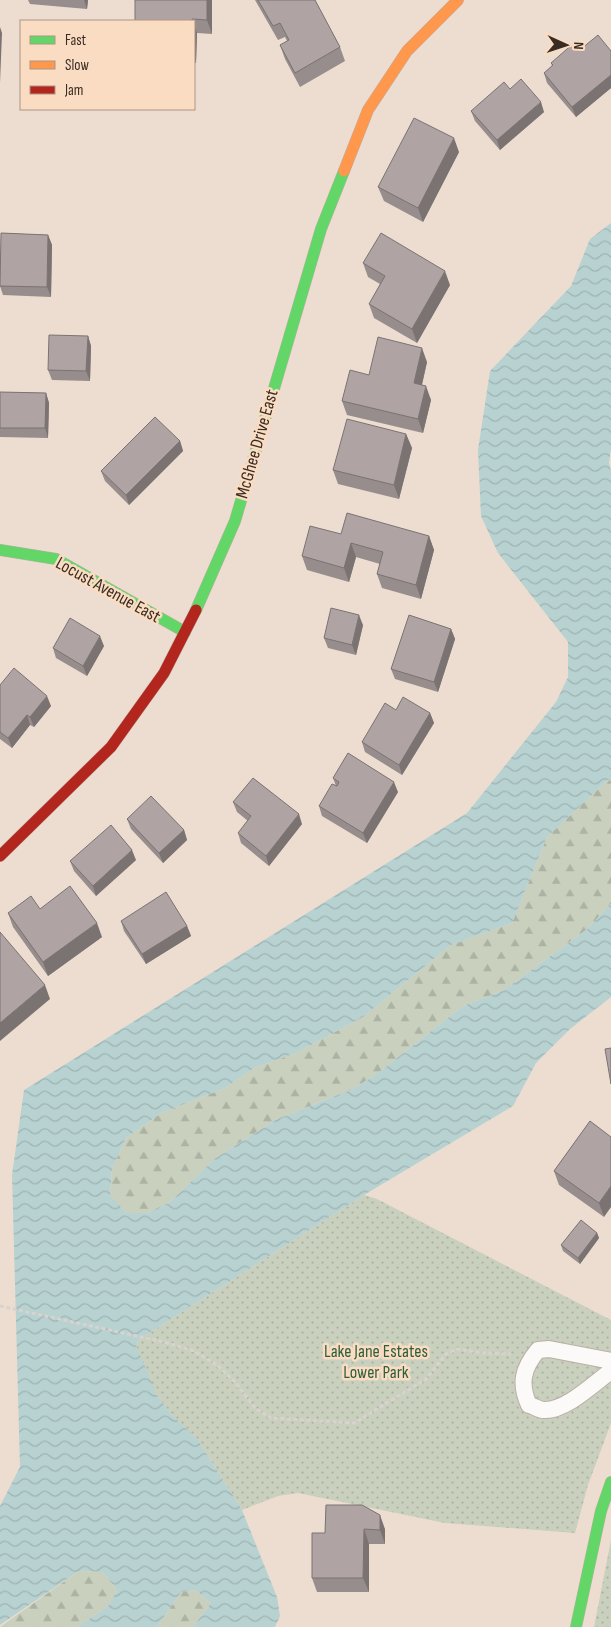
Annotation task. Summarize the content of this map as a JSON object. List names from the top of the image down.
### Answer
{
  "streets": {
    "street": ["McGhee Drive East", "Locust Avenue East"]
  },
  "crossings": [
    ["McGhee Drive East", "Locust Avenue East"]
  ],
  "parks": ["Lake Jane Estates Lower Park"],
  "legend": ["Fast", "Slow", "Jam"],
  "north": "right"
}
